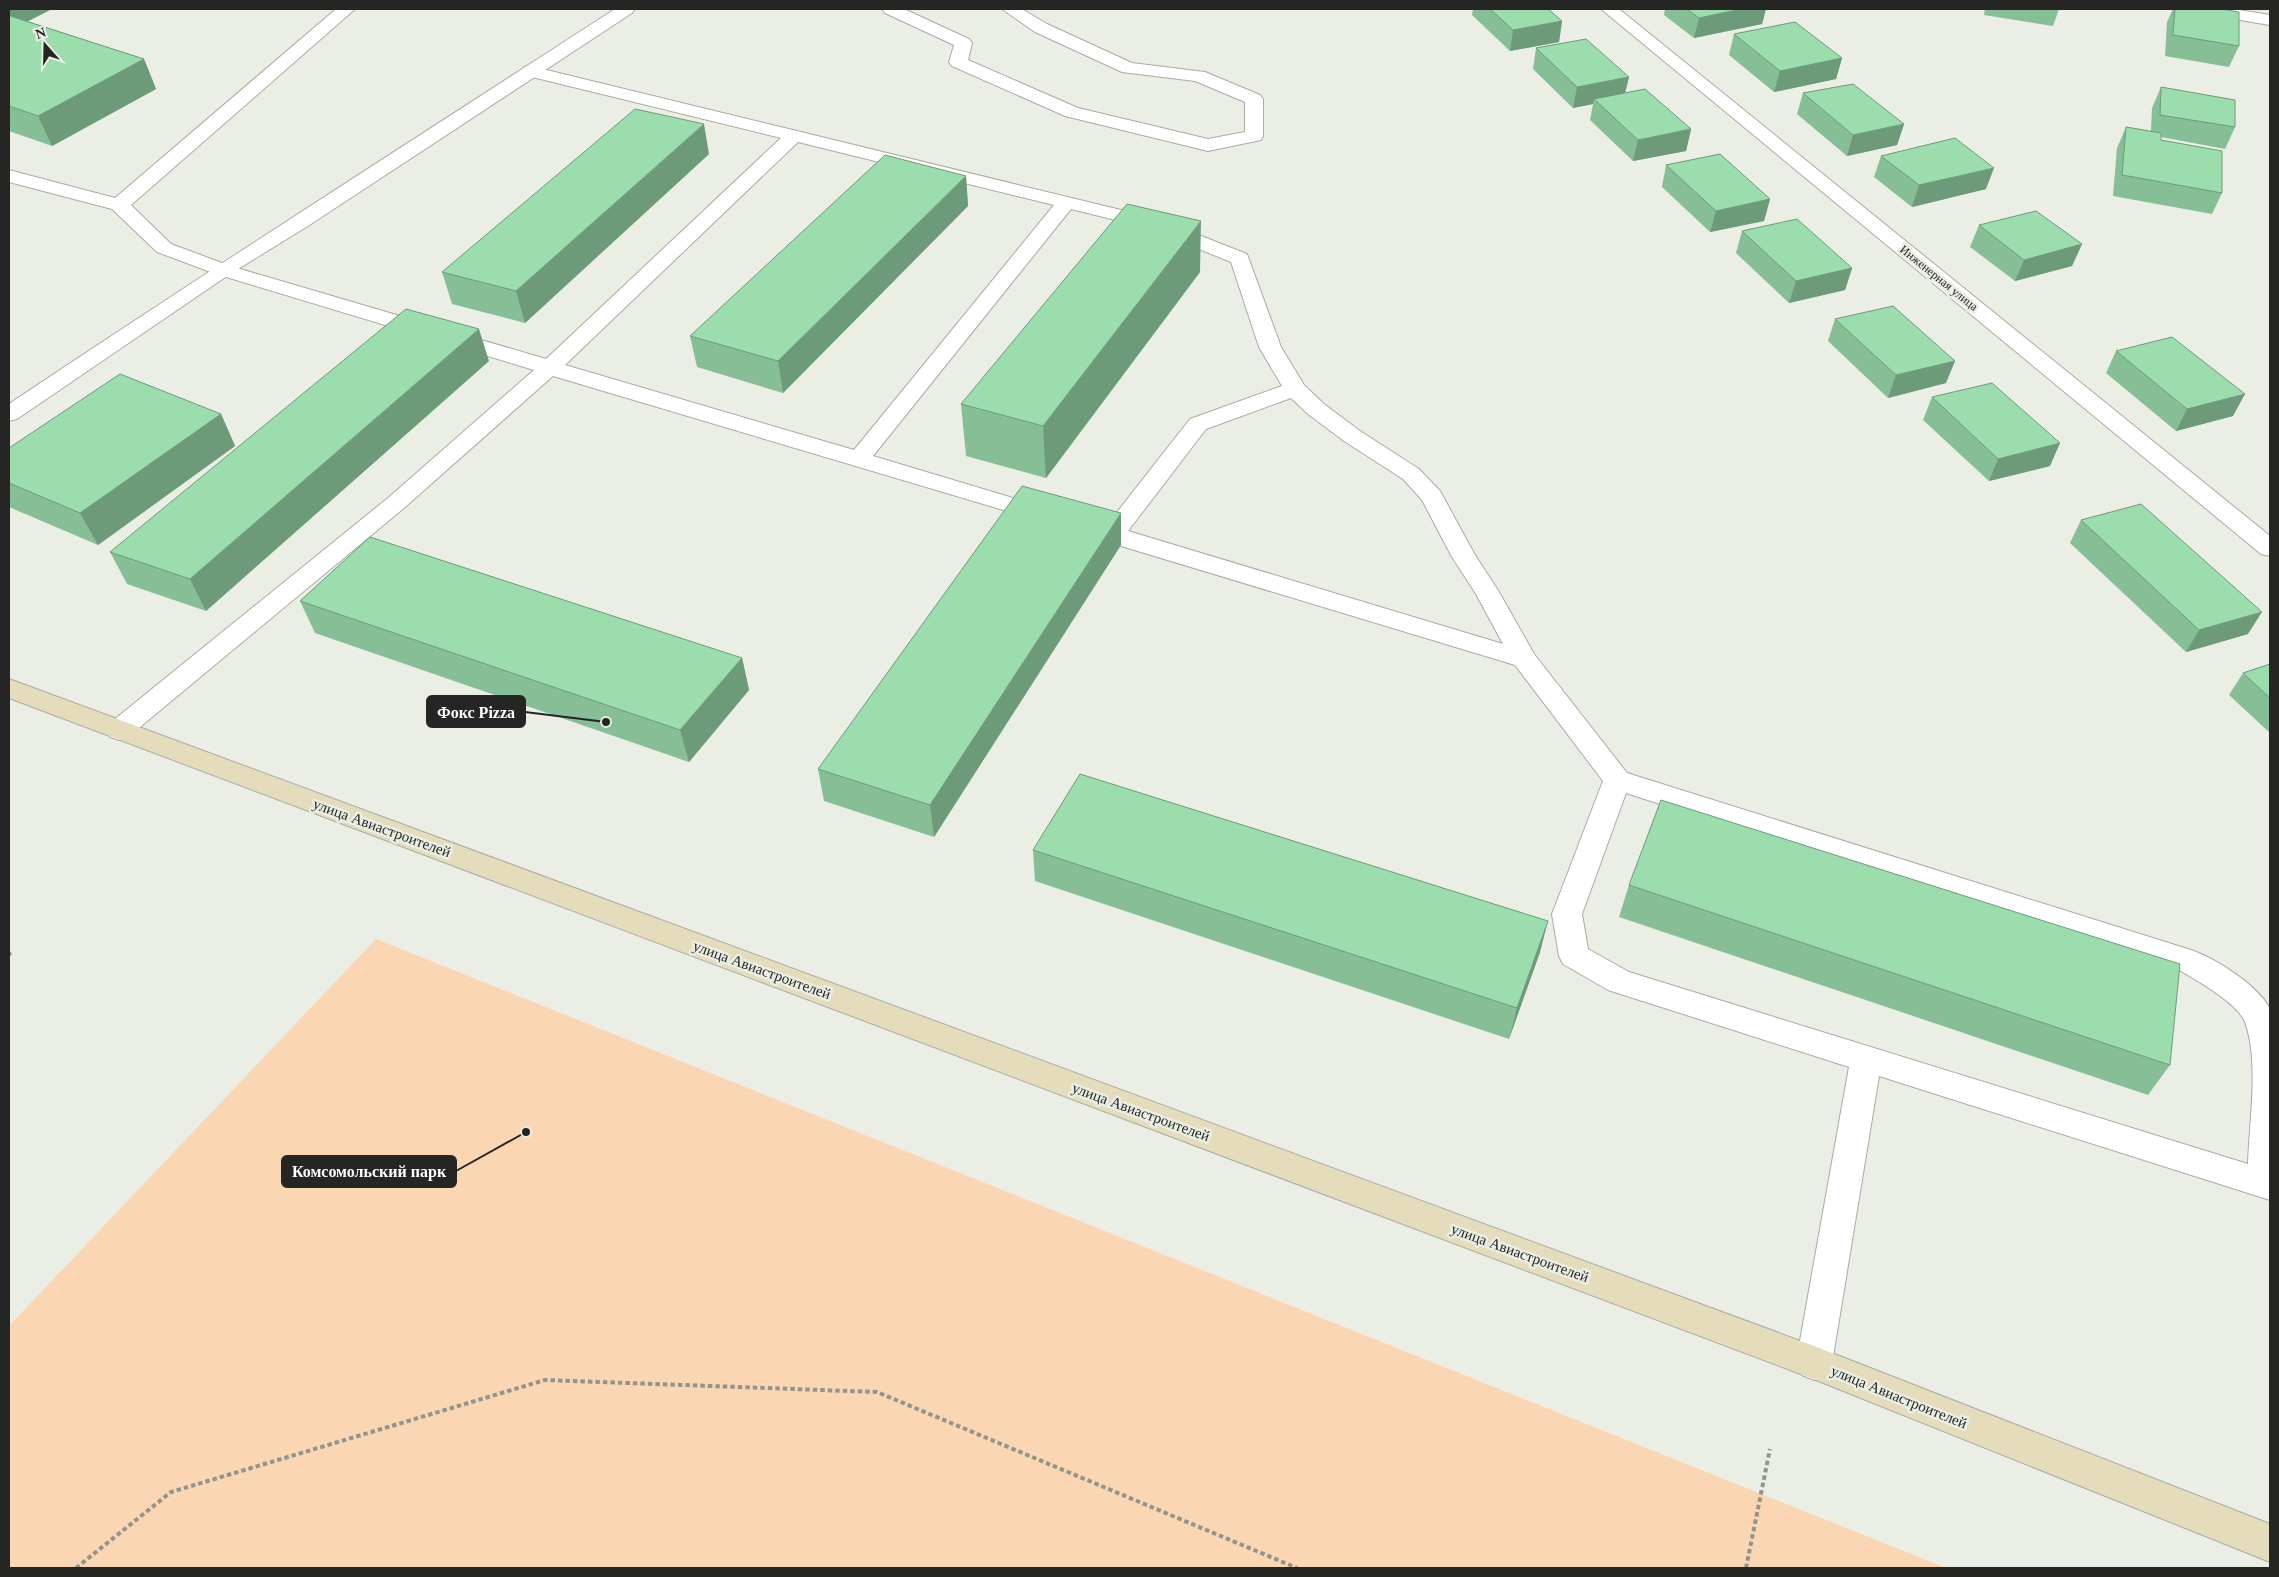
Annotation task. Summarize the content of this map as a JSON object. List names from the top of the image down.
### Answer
{
  "streets": {
    "street": ["Инженерная улица", "улица Авиастроителей"]
  },
  "places": ["Фокс Pizza", "Комсомольский парк"],
  "north": "top"
}
